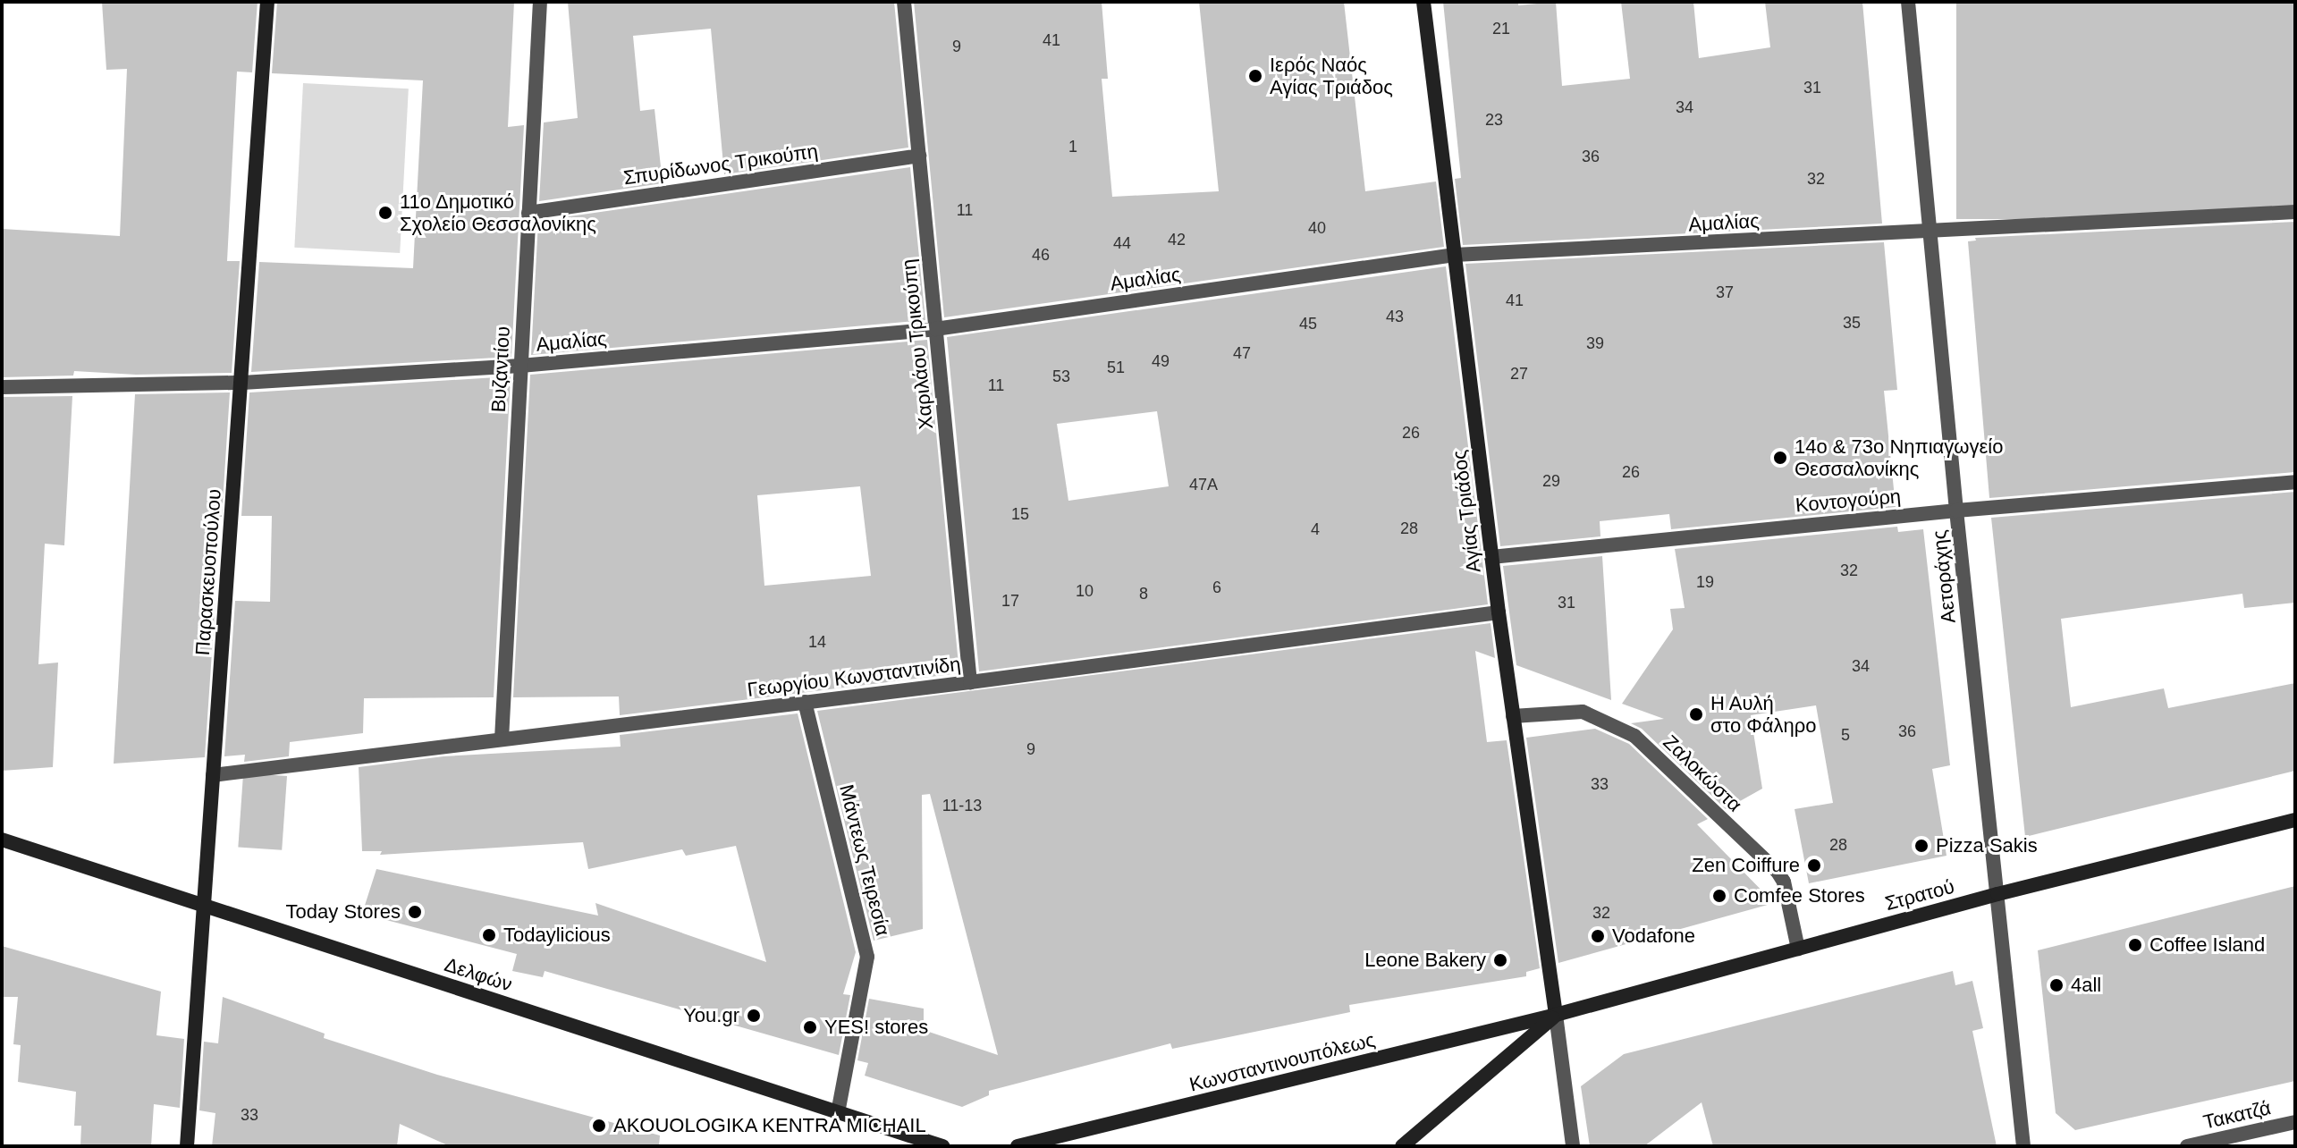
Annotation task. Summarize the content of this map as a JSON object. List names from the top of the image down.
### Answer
{
  "streets": {
    "main road": [
      "Αγίας Τριάδος",
      "Παρασκευοπούλου",
      "Στρατού",
      "Δελφών",
      "Κωνσταντινουπόλεως"
    ],
    "street": [
      "Σπυρίδωνος Τρικούπη",
      "Αμαλίας",
      "Χαριλάου Τρικούπη",
      "Βυζαντίου",
      "Κοντογούρη",
      "Αετοράχης",
      "Γεωργίου Κωνσταντινίδη",
      "Ζαλοκώστα",
      "Μάντεως Τειρεσία",
      "Τακατζά"
    ]
  },
  "crossings": [
    ["Σπυρίδωνος Τρικούπη", "Χαριλάου Τρικούπη"],
    ["Σπυρίδωνος Τρικούπη", "Βυζαντίου"],
    ["Αμαλίας", "Χαριλάου Τρικούπη"],
    ["Αμαλίας", "Βυζαντίου"],
    ["Αμαλίας", "Αγίας Τριάδος"],
    ["Αμαλίας", "Παρασκευοπούλου"],
    ["Αμαλίας", "Αετοράχης"],
    ["Χαριλάου Τρικούπη", "Γεωργίου Κωνσταντινίδη"],
    ["Βυζαντίου", "Γεωργίου Κωνσταντινίδη"],
    ["Κοντογούρη", "Αγίας Τριάδος"],
    ["Κοντογούρη", "Αετοράχης"],
    ["Αγίας Τριάδος", "Γεωργίου Κωνσταντινίδη"],
    ["Αγίας Τριάδος", "Ζαλοκώστα"],
    ["Αγίας Τριάδος", "Στρατού"],
    ["Αγίας Τριάδος", "Κωνσταντινουπόλεως"],
    ["Παρασκευοπούλου", "Γεωργίου Κωνσταντινίδη"],
    ["Παρασκευοπούλου", "Δελφών"],
    ["Αετοράχης", "Στρατού"],
    ["Γεωργίου Κωνσταντινίδη", "Μάντεως Τειρεσία"],
    ["Ζαλοκώστα", "Στρατού"],
    ["Μάντεως Τειρεσία", "Δελφών"],
    ["Στρατού", "Κωνσταντινουπόλεως"]
  ],
  "places": [
    "Ιερός Ναός Αγίας Τριάδος",
    "11ο Δημοτικό Σχολείο Θεσσαλονίκης",
    "14ο & 73ο Νηπιαγωγείο Θεσσαλονίκης",
    "Η Αυλή στο Φάληρο",
    "Pizza Sakis",
    "Zen Coiffure",
    "Comfee Stores",
    "Today Stores",
    "Todaylicious",
    "Vodafone",
    "Coffee Island",
    "Leone Bakery",
    "4all",
    "You.gr",
    "YES! stores",
    "AKOUOLOGIKA KENTRA MICHAIL"
  ],
  "house_numbers": [
    "21",
    "41",
    "9",
    "31",
    "34",
    "23",
    "1",
    "36",
    "32",
    "11",
    "40",
    "42",
    "44",
    "46",
    "37",
    "41",
    "43",
    "35",
    "45",
    "39",
    "47",
    "49",
    "51",
    "27",
    "53",
    "11",
    "26",
    "26",
    "29",
    "47Α",
    "15",
    "28",
    "4",
    "32",
    "19",
    "6",
    "10",
    "8",
    "17",
    "31",
    "14",
    "34",
    "36",
    "5",
    "9",
    "33",
    "11-13",
    "28",
    "32",
    "33"
  ]
}
